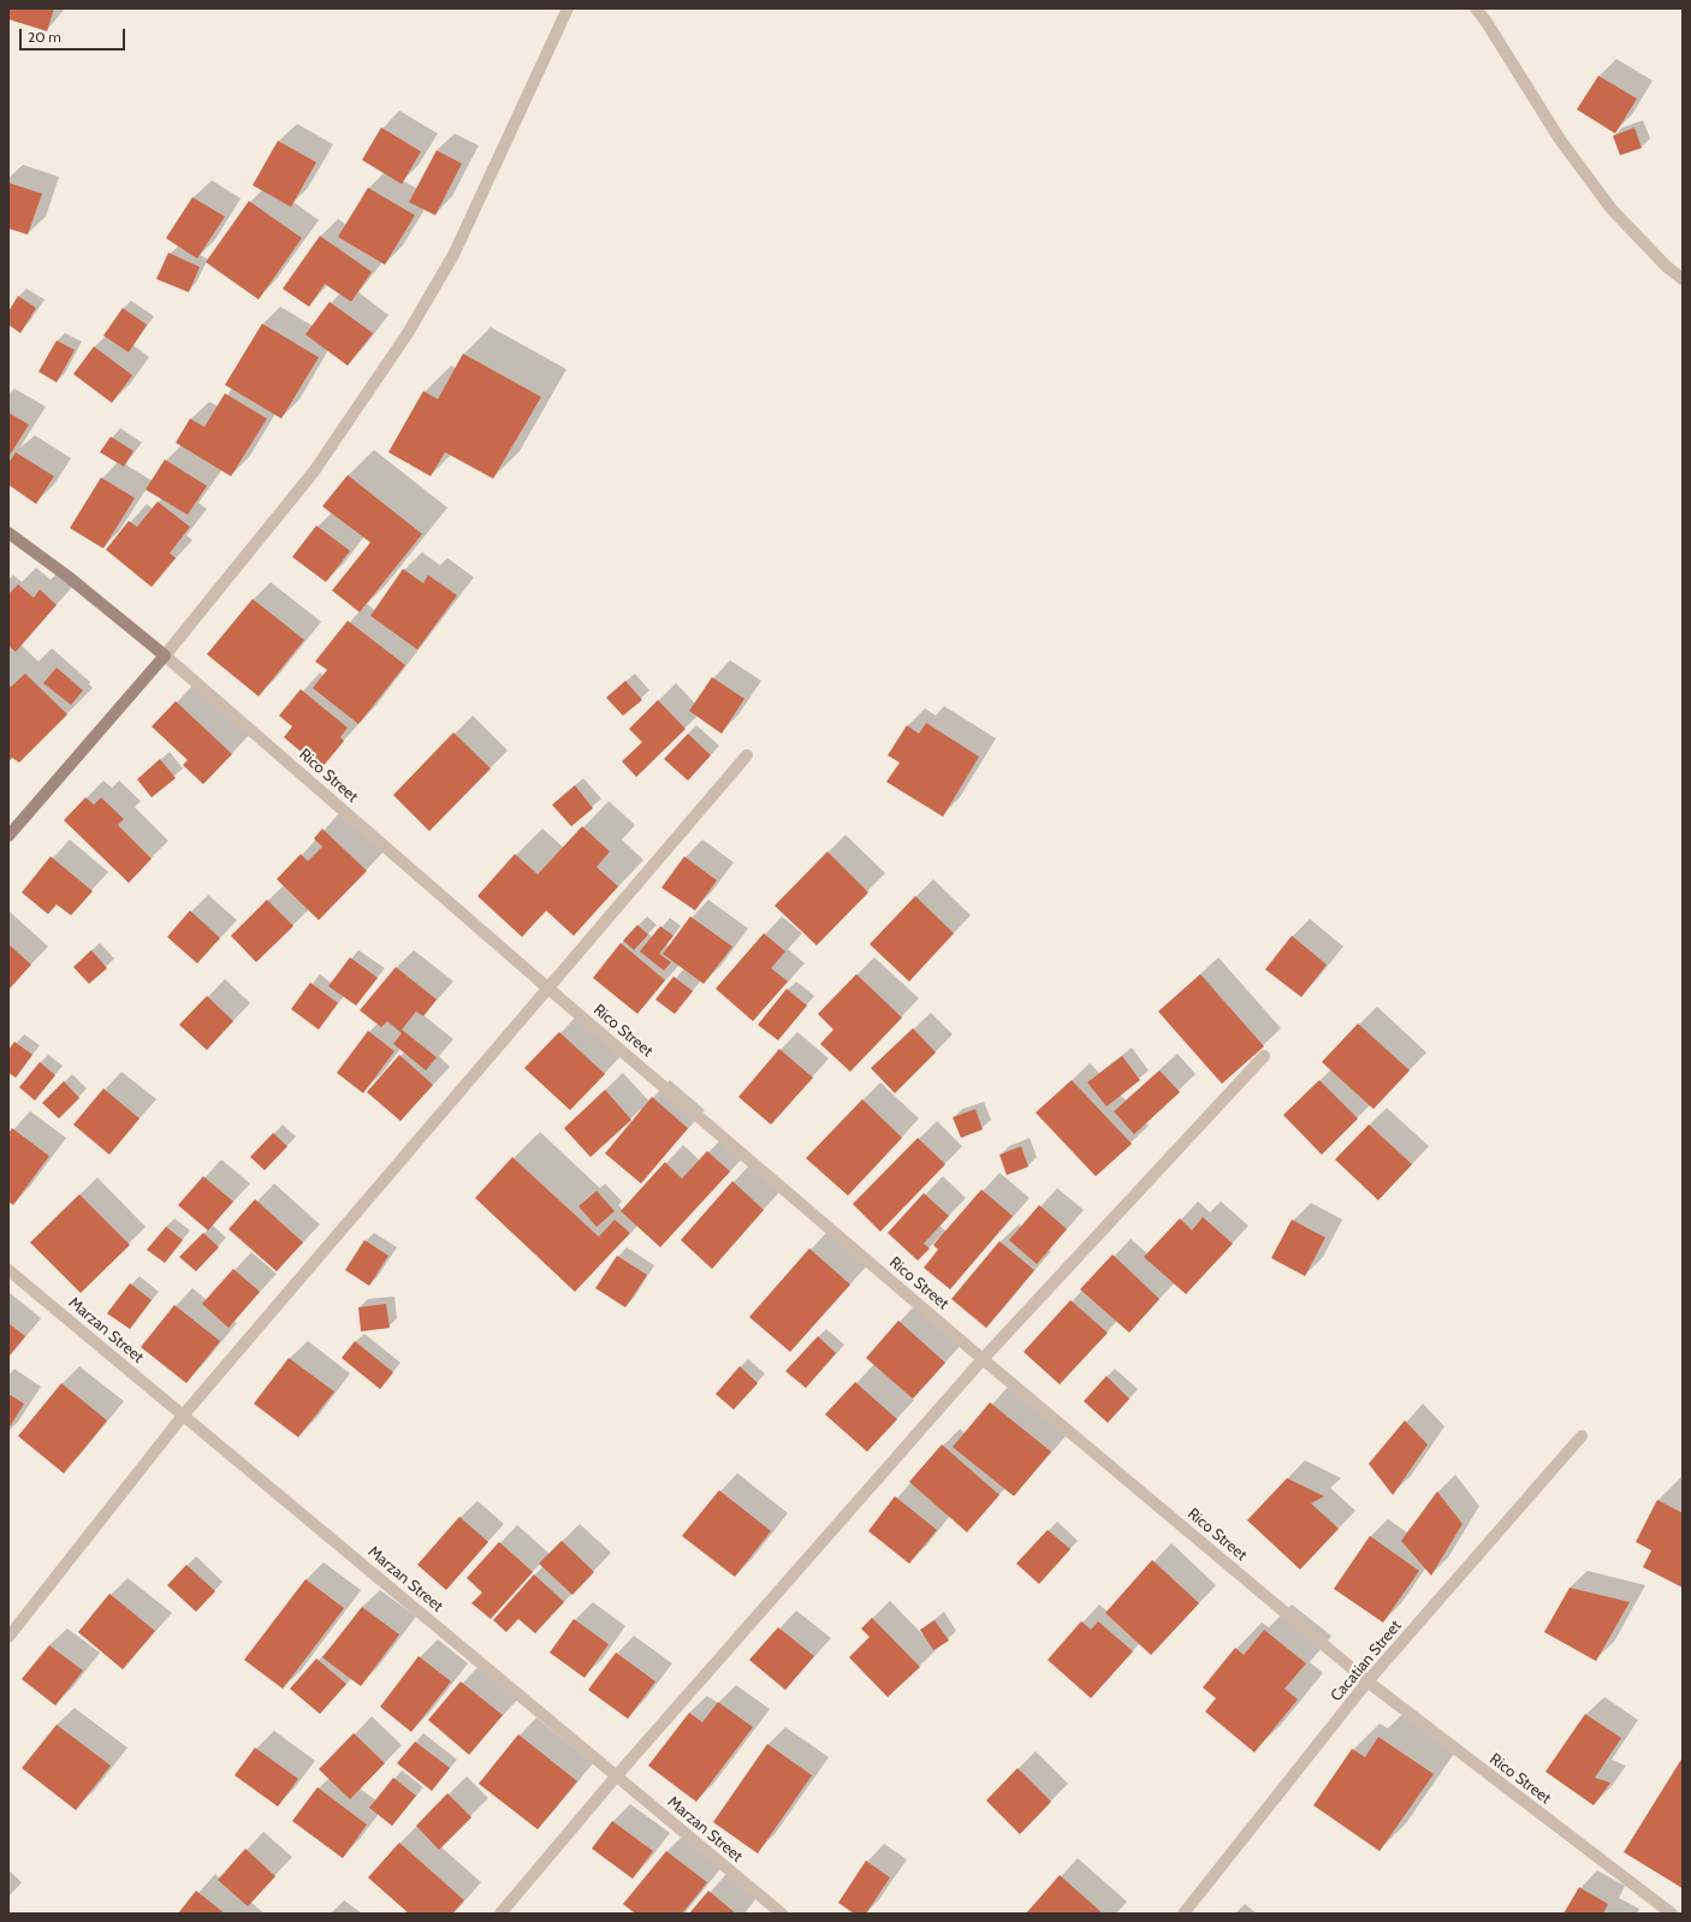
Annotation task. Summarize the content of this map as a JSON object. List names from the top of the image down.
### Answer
{
  "streets": {
    "street": ["Rico Street", "Marzan Street", "Cacatian Street"]
  },
  "crossings": [
    ["Rico Street", "Cacatian Street"]
  ],
  "scale_bar": "20 m"
}
